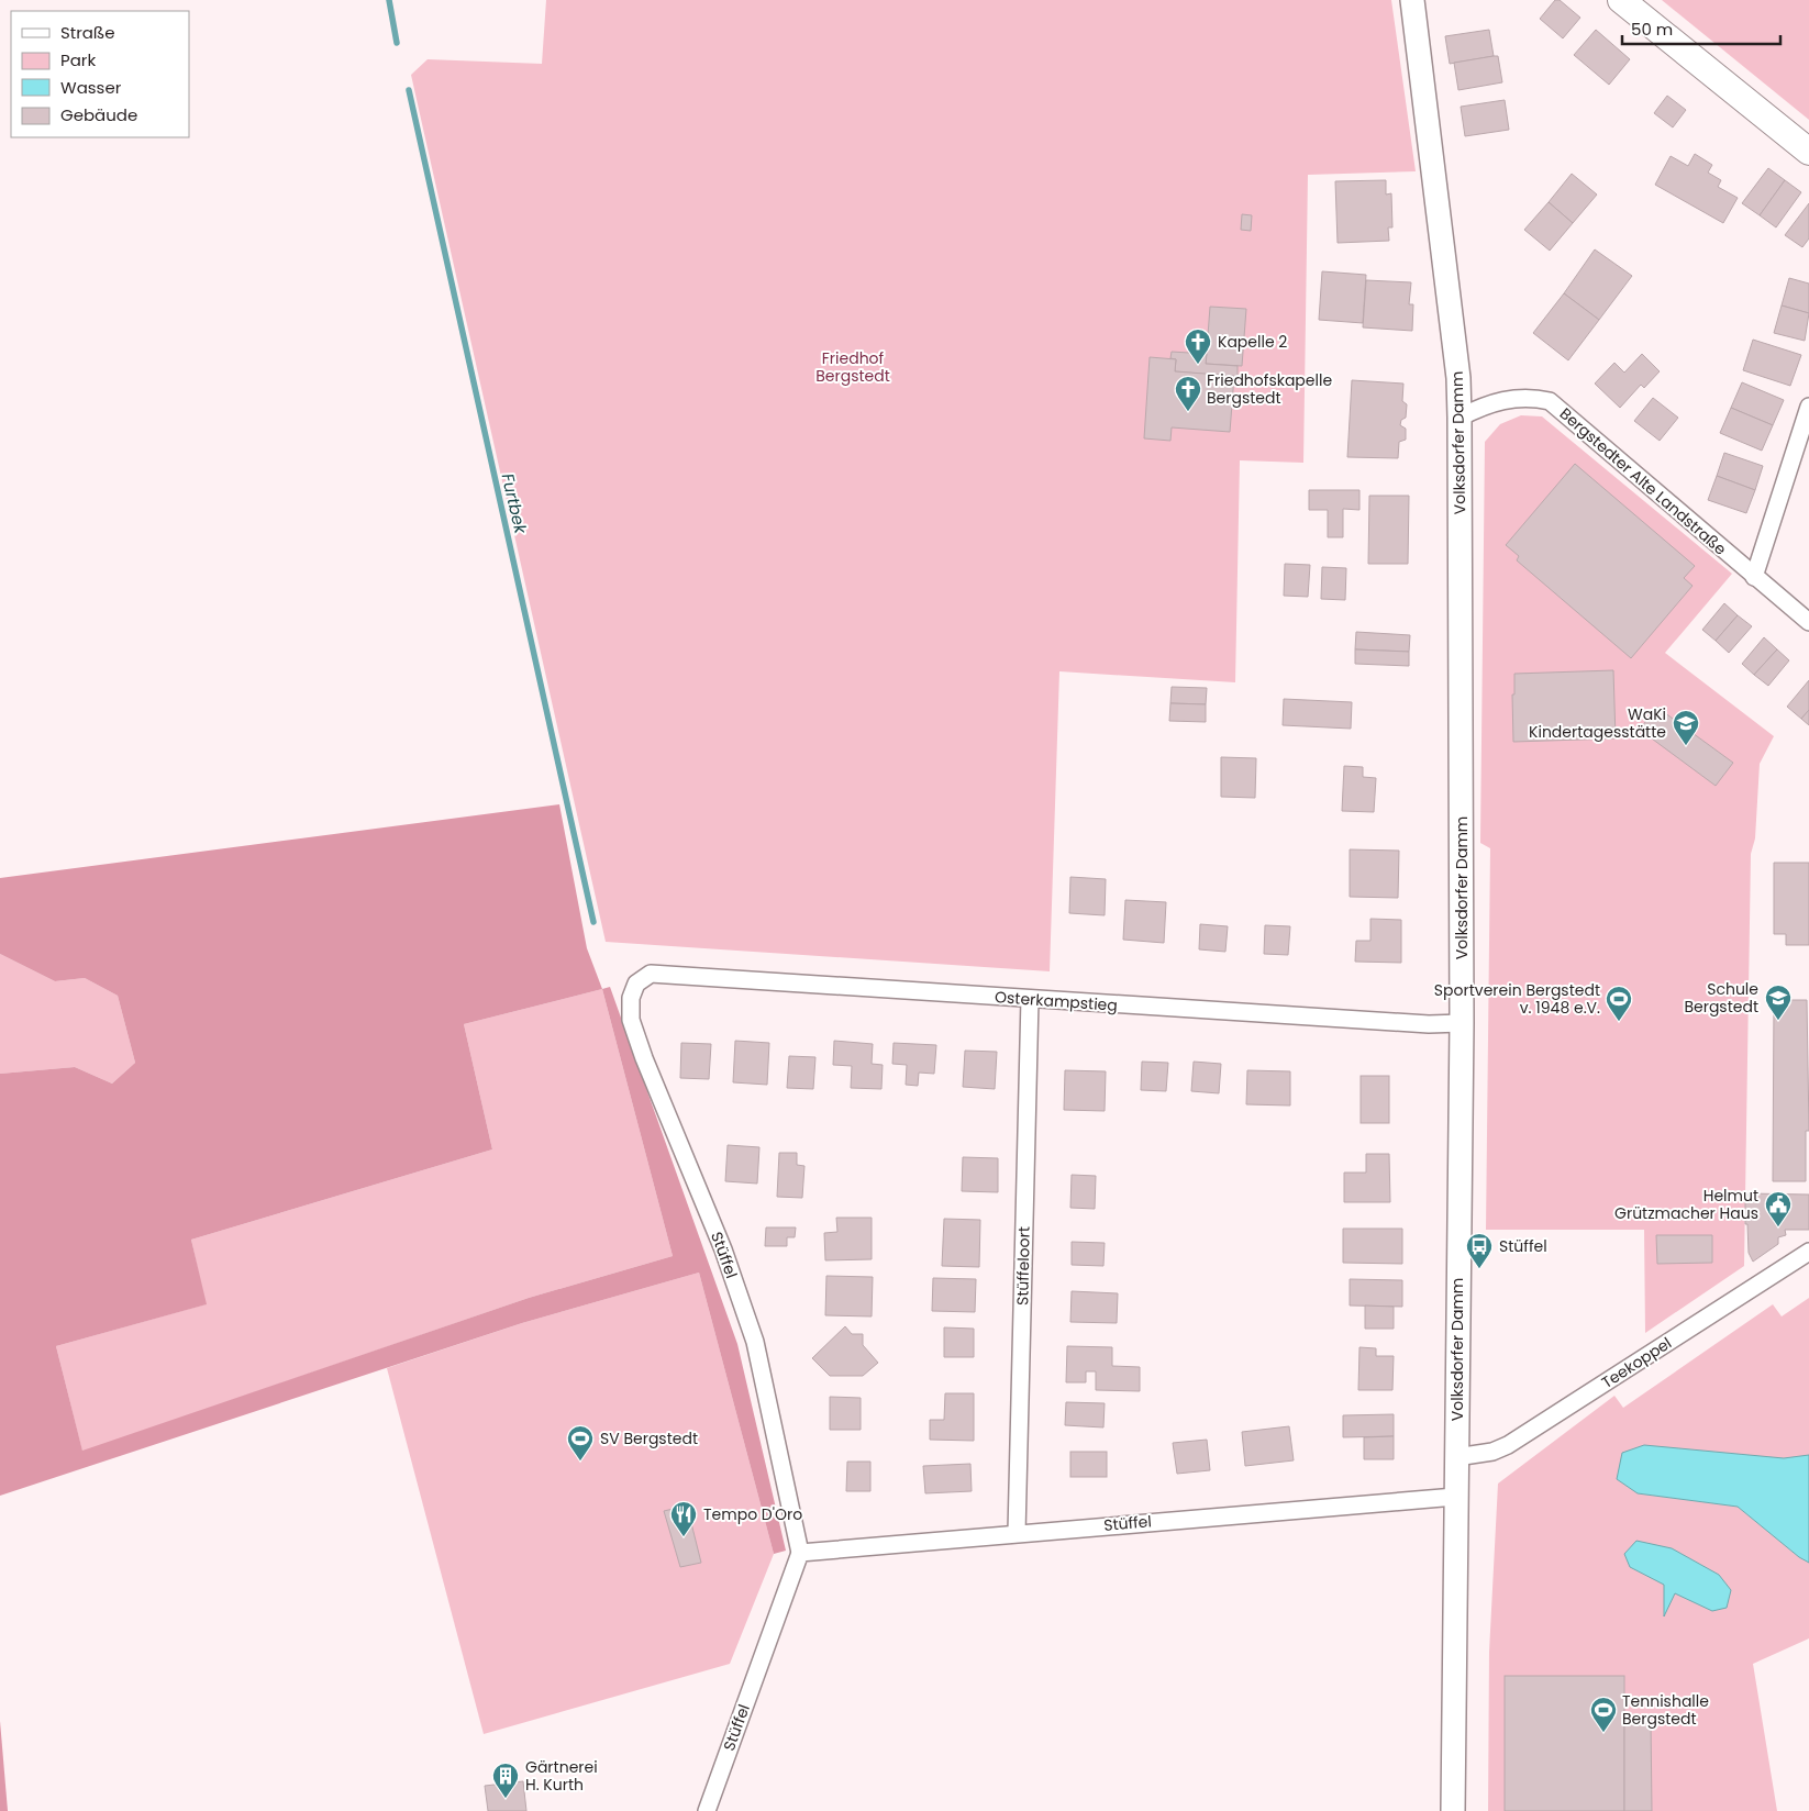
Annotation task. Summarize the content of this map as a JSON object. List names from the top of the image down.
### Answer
{
  "streets": {
    "main road": ["Volksdorfer Damm"],
    "street": [
      "Bergstedter Alte Landstraße",
      "Osterkampstieg",
      "Stüffel",
      "Stüffeloort",
      "Teekoppel"
    ]
  },
  "crossings": [
    ["Volksdorfer Damm", "Bergstedter Alte Landstraße"],
    ["Volksdorfer Damm", "Osterkampstieg"],
    ["Volksdorfer Damm", "Stüffel"],
    ["Volksdorfer Damm", "Teekoppel"],
    ["Osterkampstieg", "Stüffel"],
    ["Osterkampstieg", "Stüffeloort"],
    ["Stüffel", "Stüffeloort"]
  ],
  "water": ["Furtbek"],
  "parks": ["Friedhof Bergstedt"],
  "places": {
    "church": ["Kapelle 2", "Friedhofskapelle Bergstedt"],
    "school or university": ["WaKi Kindertagesstätte", "Schule Bergstedt"],
    "sports": ["Sportverein Bergstedt v. 1948 e.V.", "SV Bergstedt", "Tennishalle Bergstedt"],
    "public building": ["Helmut Grützmacher Haus"],
    "bus stop": ["Stüffel"],
    "restaurant": ["Tempo D'Oro"],
    "building": ["Gärtnerei H. Kurth"]
  },
  "legend": [
    "Straße",
    "Park",
    "Wasser",
    "Gebäude"
  ],
  "scale_bar": "50 m"
}
